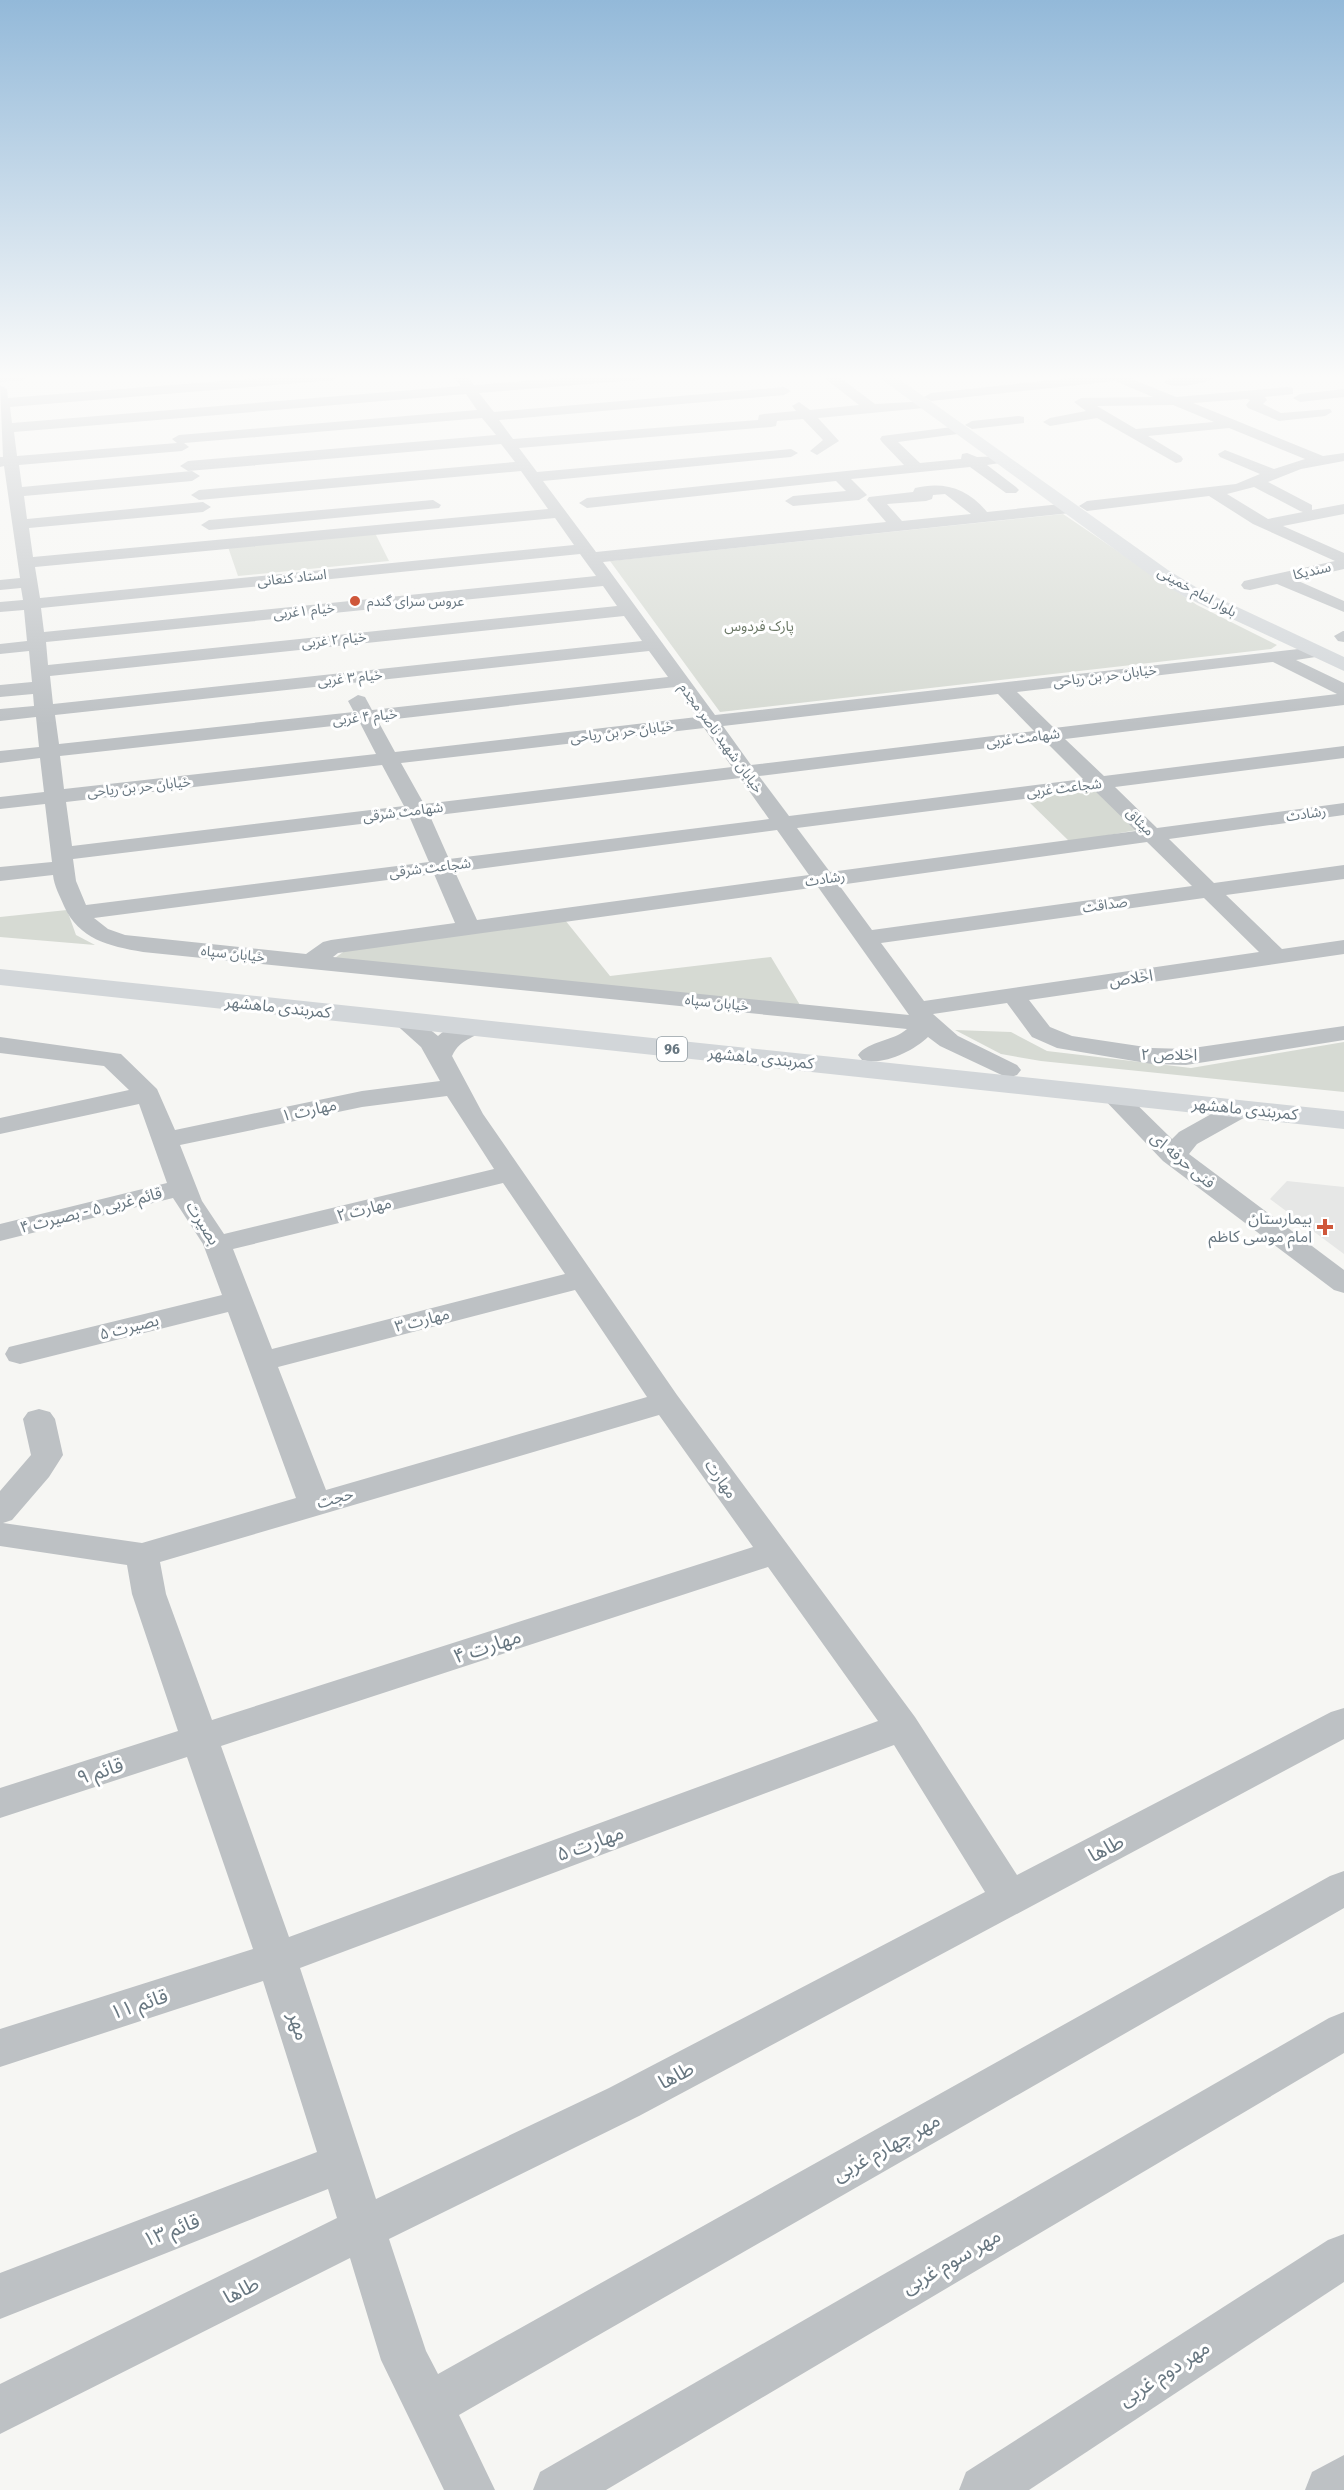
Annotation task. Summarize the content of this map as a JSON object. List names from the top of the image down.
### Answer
{
  "streets": {
    "main road": ["بلوار امام خمینی", "کمربندی ماهشهر", "96"],
    "street": [
      "سندیکا",
      "استاد کنعانی",
      "خیام ۱غربی",
      "خیام ۲ غربی",
      "خیابان حر بن ریاحی",
      "خیام ۳ غربی",
      "خیام ۴ غربی",
      "خیابان شهید ناصر مجدم",
      "شهامت غربی",
      "شجاعت غربی",
      "شهامت شرقی",
      "رشادت",
      "میثاق",
      "شجاعت شرقی",
      "صداقت",
      "خیابان سپاه",
      "اخلاص",
      "اخلاص ۲",
      "مهارت ۱",
      "فنی حرفه ای",
      "مهارت ۲",
      "قائم غربی ۵ - بصیرت ۴",
      "بصیرت",
      "مهارت ۳",
      "بصیرت ۵",
      "مهارت",
      "حجت",
      "مهارت ۴",
      "قائم ۹",
      "مهارت ۵",
      "طاها",
      "قائم ۱۱",
      "مهر",
      "مهر چهارم غربی",
      "قائم ۱۳",
      "مهر سوم غربی",
      "مهر دوم غربی"
    ]
  },
  "crossings": [
    ["استاد کنعانی", "خیابان شهید ناصر مجدم"],
    ["استاد کنعانی", "خیابان سپاه"],
    ["بلوار امام خمینی", "خیابان حر بن ریاحی"],
    ["خیام ۱غربی", "خیابان شهید ناصر مجدم"],
    ["خیام ۱غربی", "خیابان سپاه"],
    ["خیام ۲ غربی", "خیابان شهید ناصر مجدم"],
    ["خیام ۲ غربی", "خیابان سپاه"],
    ["خیابان حر بن ریاحی", "خیابان شهید ناصر مجدم"],
    ["خیابان حر بن ریاحی", "میثاق"],
    ["خیابان حر بن ریاحی", "خیابان سپاه"],
    ["خیام ۳ غربی", "خیابان شهید ناصر مجدم"],
    ["خیام ۳ غربی", "خیابان سپاه"],
    ["خیام ۴ غربی", "خیابان شهید ناصر مجدم"],
    ["خیام ۴ غربی", "خیابان سپاه"],
    ["خیابان شهید ناصر مجدم", "شهامت غربی"],
    ["خیابان شهید ناصر مجدم", "شجاعت غربی"],
    ["خیابان شهید ناصر مجدم", "شهامت شرقی"],
    ["خیابان شهید ناصر مجدم", "رشادت"],
    ["خیابان شهید ناصر مجدم", "شجاعت شرقی"],
    ["خیابان شهید ناصر مجدم", "صداقت"],
    ["خیابان شهید ناصر مجدم", "خیابان سپاه"],
    ["خیابان شهید ناصر مجدم", "اخلاص"],
    ["خیابان شهید ناصر مجدم", "کمربندی ماهشهر"],
    ["شهامت غربی", "شهامت شرقی"],
    ["شهامت غربی", "میثاق"],
    ["شجاعت غربی", "میثاق"],
    ["شجاعت غربی", "شجاعت شرقی"],
    ["شهامت شرقی", "خیابان سپاه"],
    ["رشادت", "میثاق"],
    ["رشادت", "خیابان سپاه"],
    ["میثاق", "صداقت"],
    ["میثاق", "اخلاص"],
    ["شجاعت شرقی", "خیابان سپاه"],
    ["خیابان سپاه", "اخلاص"],
    ["اخلاص", "اخلاص ۲"],
    ["کمربندی ماهشهر", "فنی حرفه ای"],
    ["کمربندی ماهشهر", "مهارت"],
    ["مهارت ۱", "بصیرت"],
    ["مهارت ۱", "مهارت"],
    ["مهارت ۲", "بصیرت"],
    ["مهارت ۲", "مهارت"],
    ["قائم غربی ۵ - بصیرت ۴", "بصیرت"],
    ["بصیرت", "مهارت ۳"],
    ["بصیرت", "بصیرت ۵"],
    ["بصیرت", "حجت"],
    ["مهارت ۳", "مهارت"],
    ["مهارت", "حجت"],
    ["مهارت", "مهارت ۴"],
    ["مهارت", "مهارت ۵"],
    ["مهارت", "طاها"],
    ["حجت", "مهر"],
    ["مهارت ۴", "قائم ۹"],
    ["مهارت ۴", "مهر"],
    ["قائم ۹", "مهر"],
    ["مهارت ۵", "قائم ۱۱"],
    ["مهارت ۵", "مهر"],
    ["طاها", "مهر"],
    ["قائم ۱۱", "مهر"],
    ["مهر", "مهر چهارم غربی"],
    ["مهر", "قائم ۱۳"]
  ],
  "parks": ["پارک فردوس"],
  "places": {
    "other": ["عروس سرای گندم"],
    "health": ["بیمارستان امام موسی کاظم"]
  }
}
